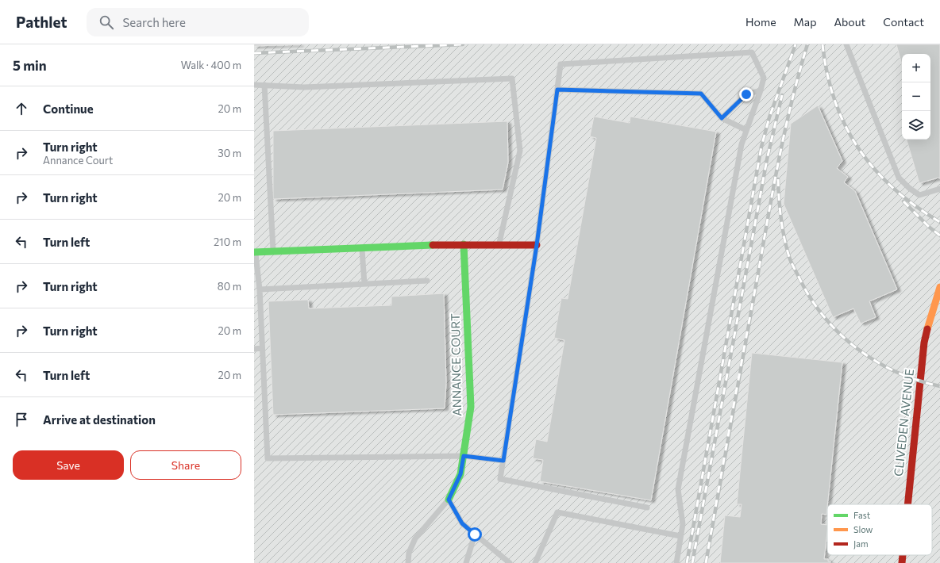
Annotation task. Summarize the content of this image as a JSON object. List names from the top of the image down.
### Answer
{
  "streets": {
    "street": ["ANNANCE COURT", "CLIVEDEN AVENUE"]
  },
  "legend": ["Fast", "Slow", "Jam"],
  "page": {
    "header": "Pathlet",
    "search": "Search here",
    "nav": [
      "Home",
      "Map",
      "About",
      "Contact"
    ],
    "heading": ["5 min", "Walk · 400 m"],
    "map_buttons": ["+", "−"],
    "list": [
      ["Continue", "20 m"],
      ["Turn right", "Annance Court", "30 m"],
      ["Turn right", "20 m"],
      ["Turn left", "210 m"],
      ["Turn right", "80 m"],
      ["Turn right", "20 m"],
      ["Turn left", "20 m"],
      "Arrive at destination"
    ],
    "buttons": ["Save", "Share"]
  }
}
